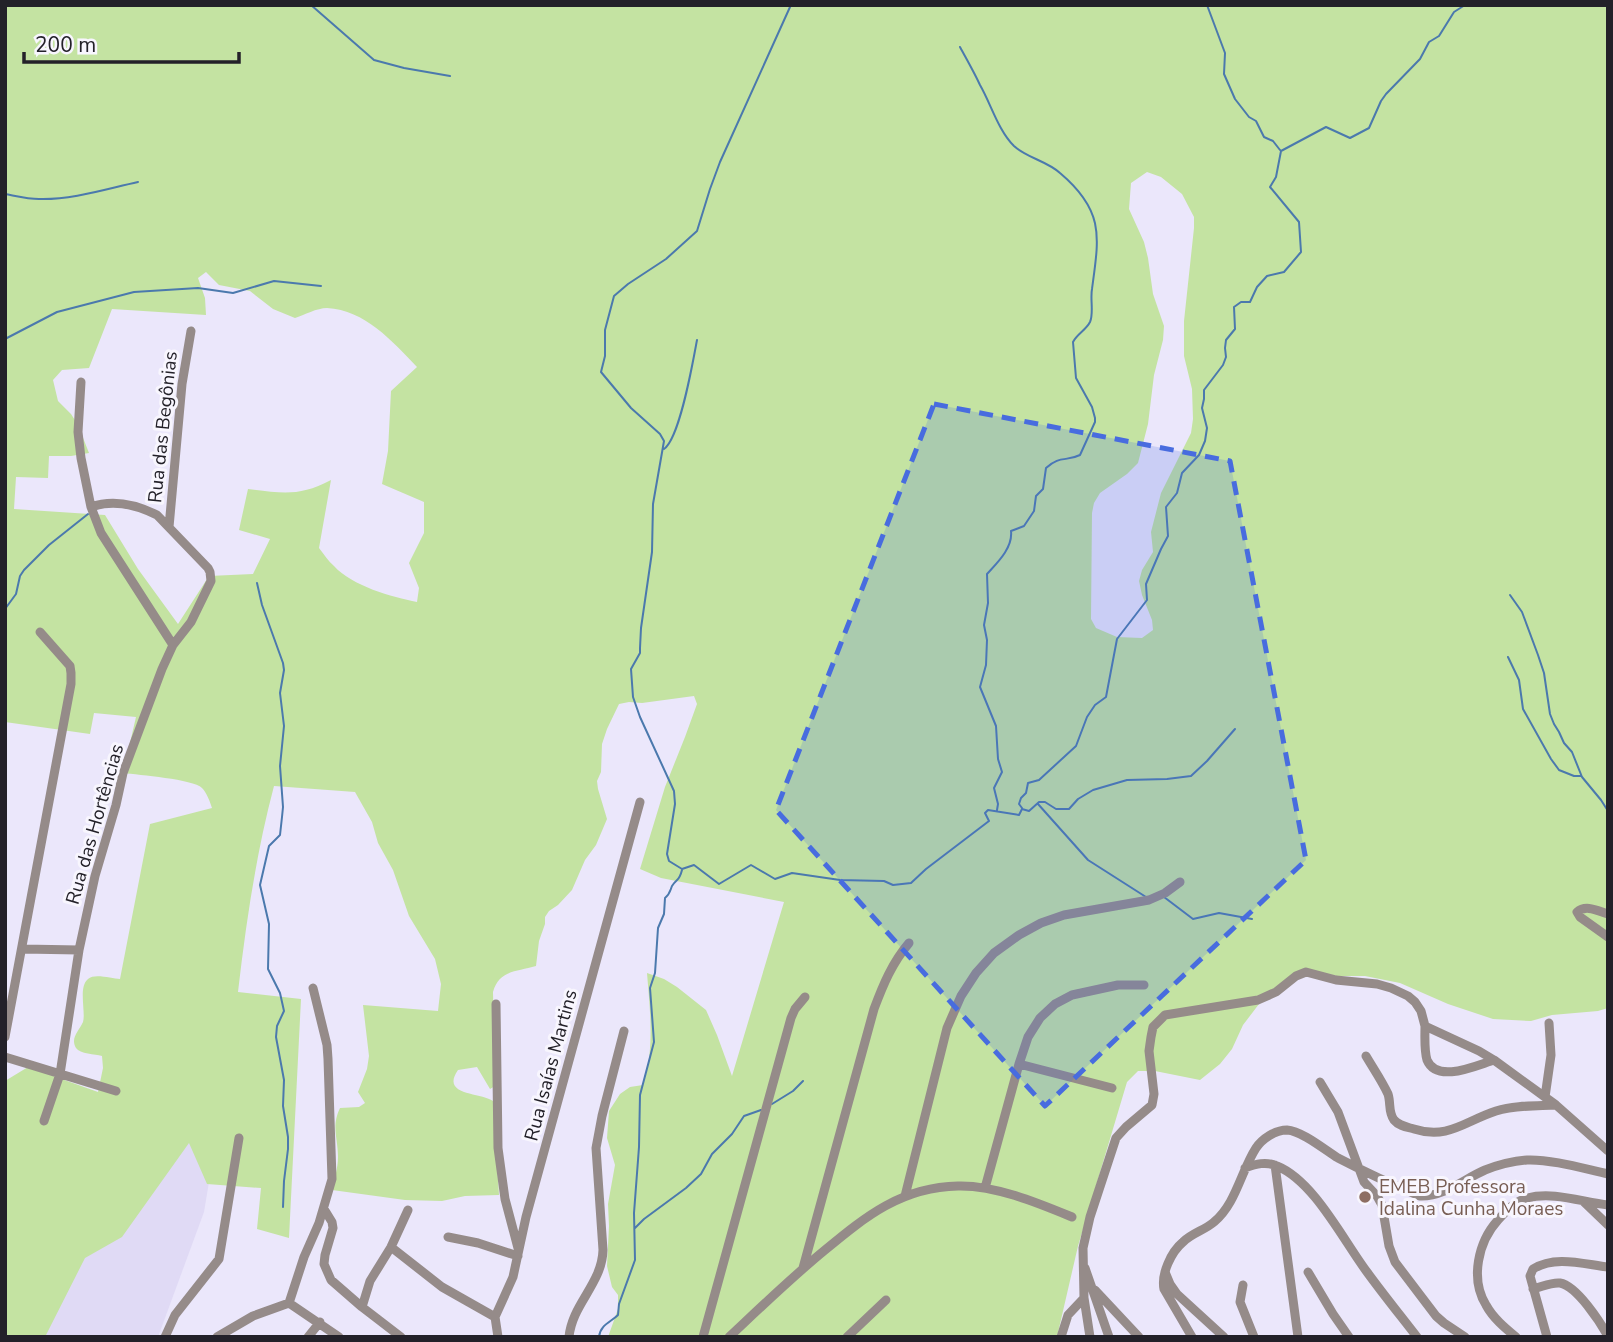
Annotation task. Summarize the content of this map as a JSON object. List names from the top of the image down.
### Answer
{
  "streets": {
    "street": ["Rua das Begônias", "Rua das Hortências", "Rua Isaías Martins"]
  },
  "crossings": [
    ["Rua das Begônias", "Rua das Hortências"]
  ],
  "places": ["EMEB Professora Idalina Cunha Moraes"],
  "scale_bar": "200 m"
}
